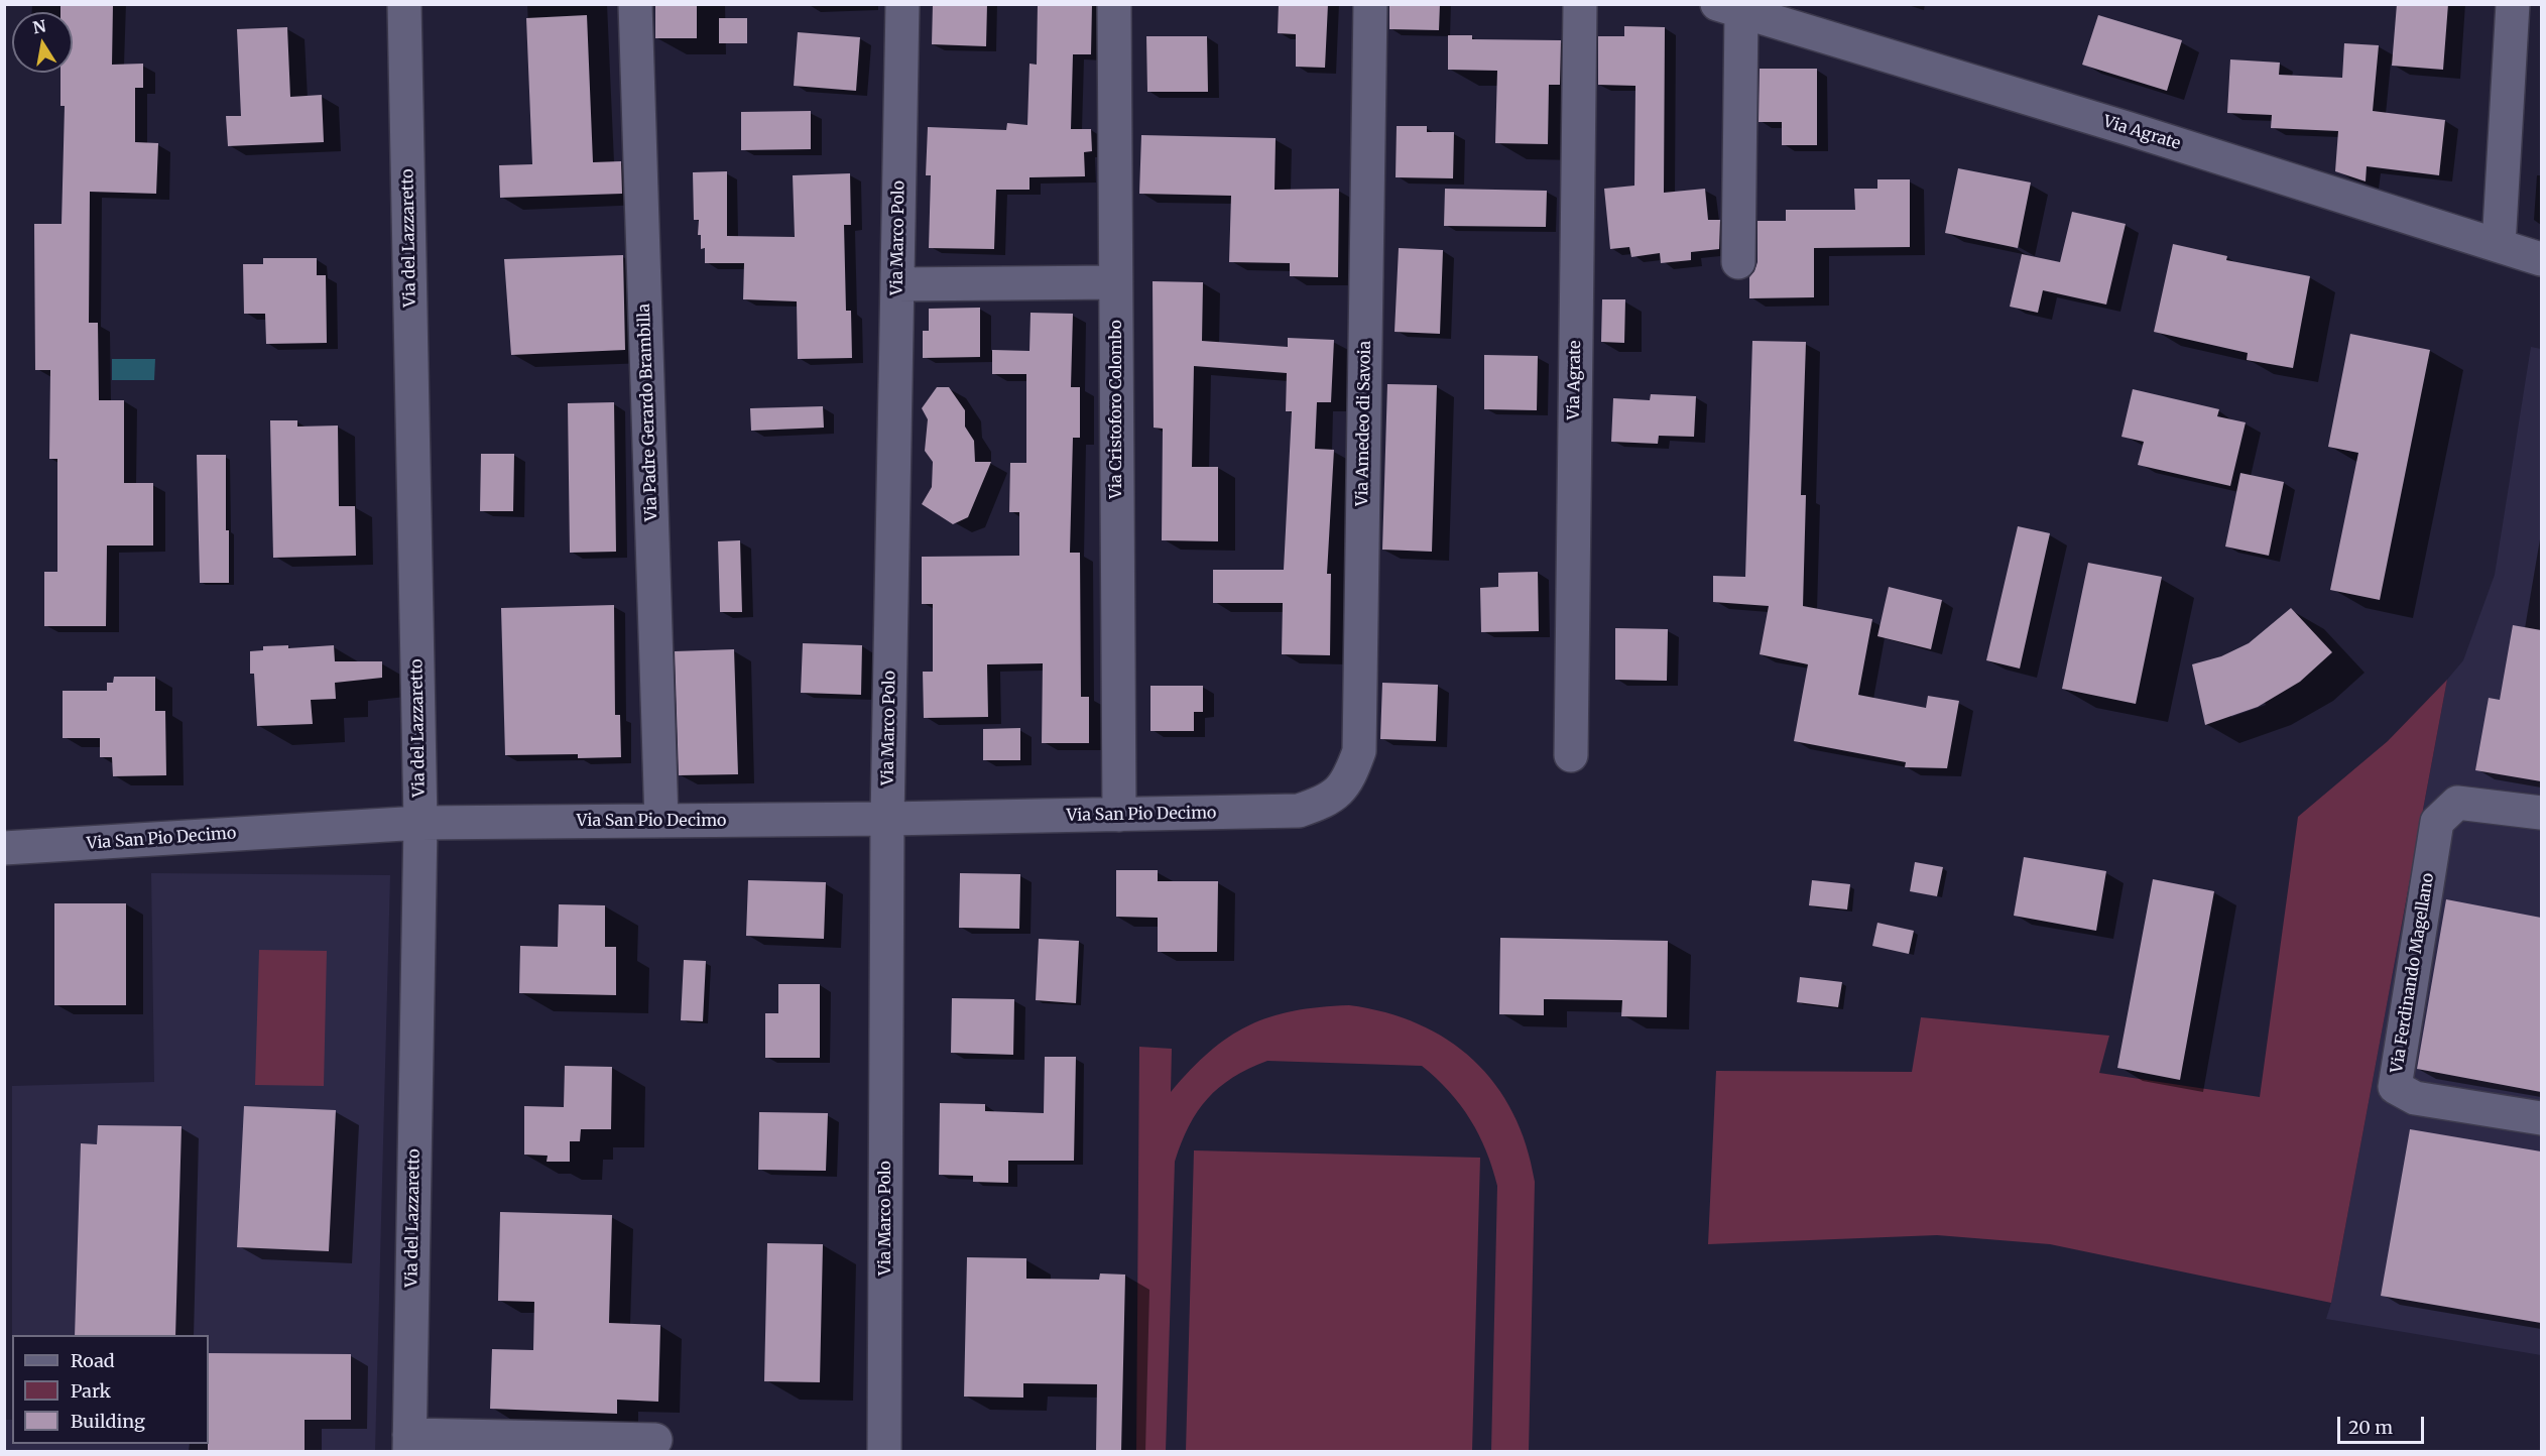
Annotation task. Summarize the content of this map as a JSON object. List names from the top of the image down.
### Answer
{
  "streets": {
    "street": [
      "Via Agrate",
      "Via del Lazzaretto",
      "Via Marco Polo",
      "Via Cristoforo Colombo",
      "Via Padre Gerardo Brambilla",
      "Via Amedeo di Savoia",
      "Via San Pio Decimo",
      "Via Ferdinando Magellano"
    ]
  },
  "crossings": [
    ["Via del Lazzaretto", "Via San Pio Decimo"],
    ["Via Marco Polo", "Via San Pio Decimo"],
    ["Via Cristoforo Colombo", "Via San Pio Decimo"],
    ["Via Padre Gerardo Brambilla", "Via San Pio Decimo"],
    ["Via Amedeo di Savoia", "Via San Pio Decimo"]
  ],
  "legend": ["Road", "Park", "Building"],
  "scale_bar": "20 m",
  "north": "top"
}
